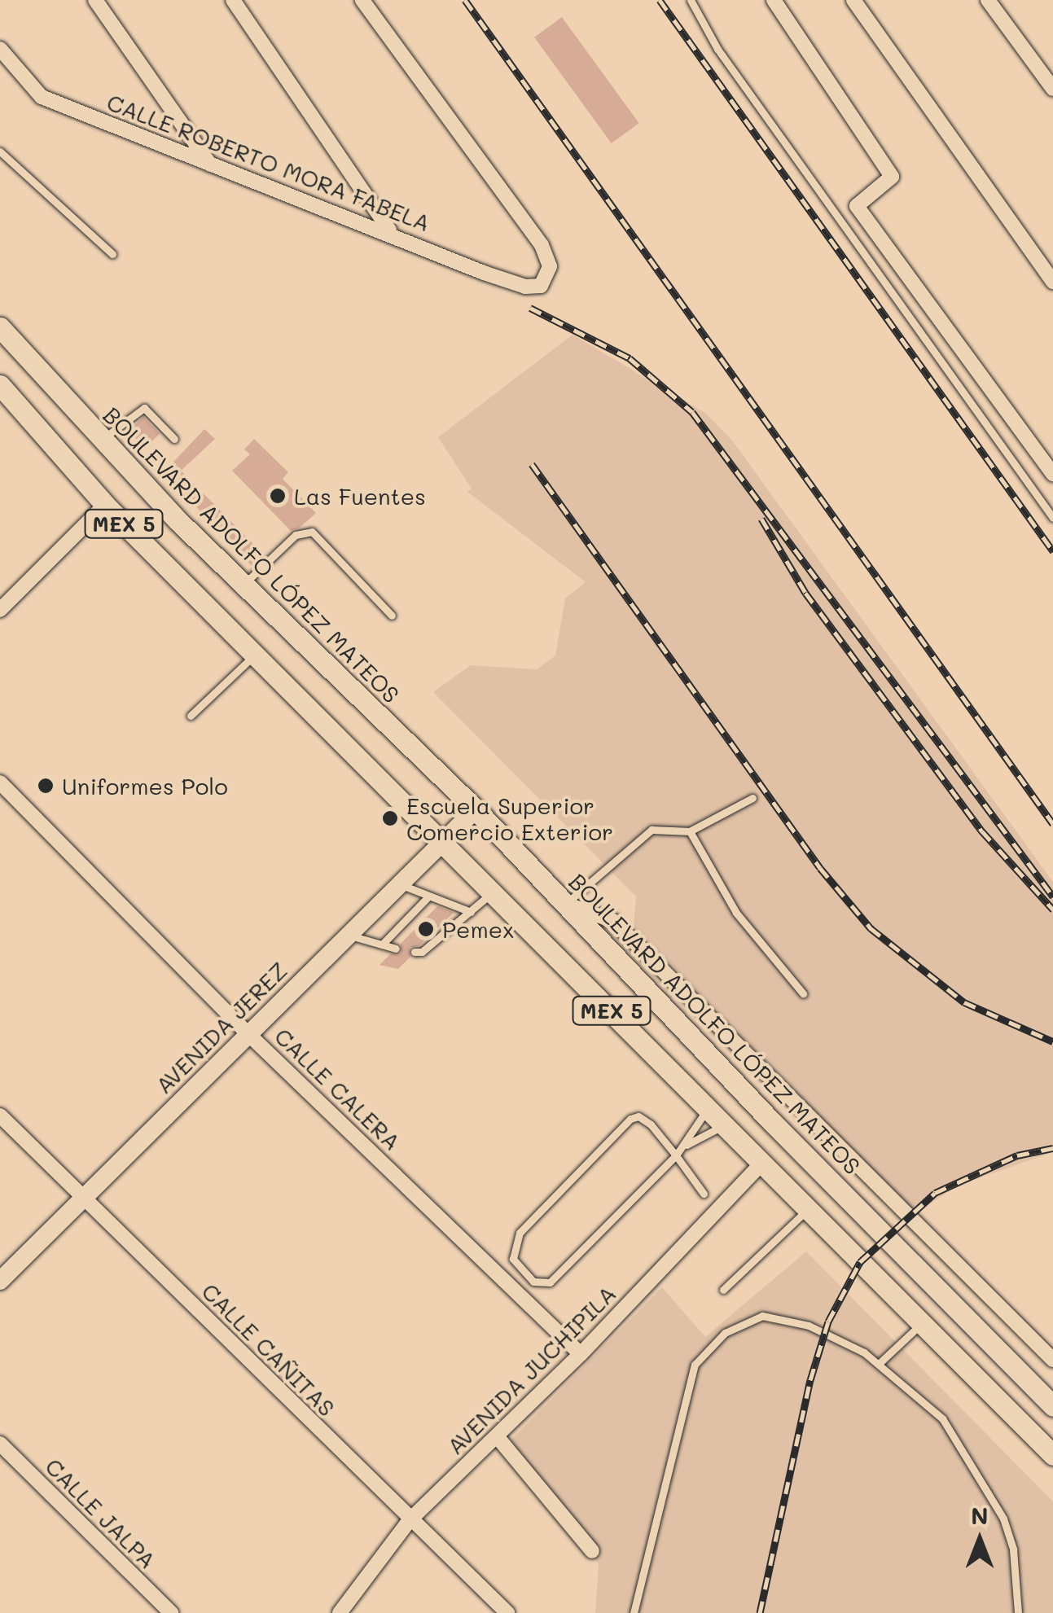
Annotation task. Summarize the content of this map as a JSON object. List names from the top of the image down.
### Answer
{
  "streets": {
    "main road": ["MEX 5", "BOULEVARD ADOLFO LÓPEZ MATEOS"],
    "street": [
      "CALLE ROBERTO MORA FABELA",
      "AVENIDA JEREZ",
      "CALLE CALERA",
      "CALLE CAÑITAS",
      "AVENIDA JUCHIPILA",
      "CALLE JALPA"
    ]
  },
  "crossings": [
    ["MEX 5", "AVENIDA JEREZ"],
    ["MEX 5", "AVENIDA JUCHIPILA"],
    ["BOULEVARD ADOLFO LÓPEZ MATEOS", "AVENIDA JEREZ"],
    ["AVENIDA JEREZ", "CALLE CALERA"],
    ["AVENIDA JEREZ", "CALLE CAÑITAS"],
    ["CALLE CALERA", "AVENIDA JUCHIPILA"],
    ["CALLE CAÑITAS", "AVENIDA JUCHIPILA"]
  ],
  "places": [
    "Las Fuentes",
    "Uniformes Polo",
    "Escuela Superior Comercio Exterior",
    "Pemex"
  ],
  "north": "top"
}
